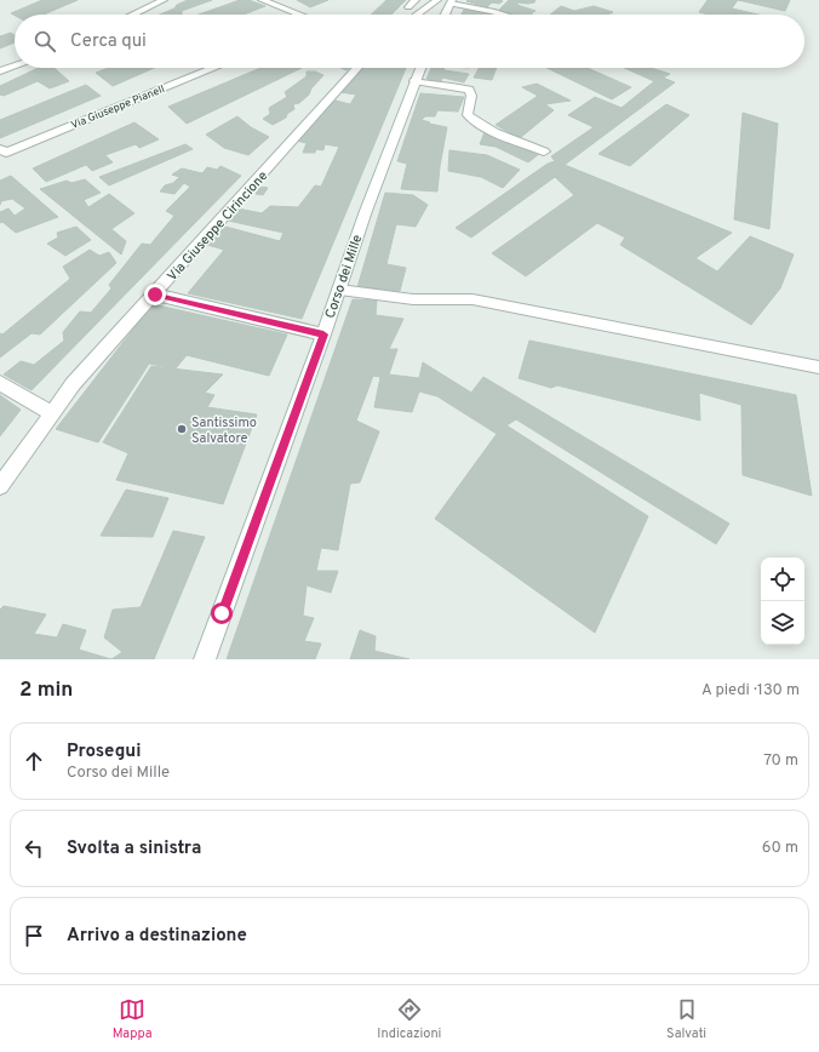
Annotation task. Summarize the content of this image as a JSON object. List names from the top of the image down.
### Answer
{
  "streets": {
    "street": ["Via Giuseppe Pianell", "Via Giuseppe Cirincione", "Corso dei Mille"]
  },
  "places": ["Santissimo Salvatore"],
  "page": {
    "search": "Cerca qui",
    "heading": ["2 min", "A piedi · 130 m"],
    "list": [
      ["Prosegui", "Corso dei Mille", "70 m"],
      ["Svolta a sinistra", "60 m"],
      "Arrivo a destinazione"
    ],
    "nav": ["Mappa", "Indicazioni", "Salvati"]
  }
}
